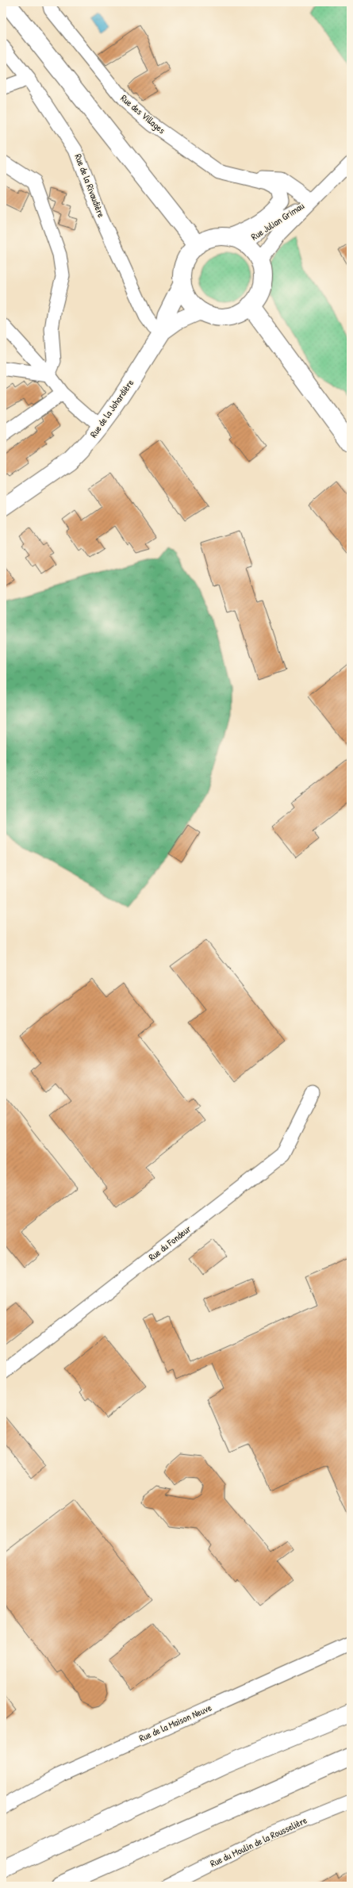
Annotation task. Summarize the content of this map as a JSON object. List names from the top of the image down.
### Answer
{
  "streets": {
    "street": [
      "Rue des Villages",
      "Rue de la Rivaudière",
      "Rue Julian Grimau",
      "Rue de la Johardière",
      "Rue du Fondeur",
      "Rue de la Maison Neuve",
      "Rue du Moulin de la Rousselière"
    ]
  },
  "crossings": [
    ["Rue de la Rivaudière", "Rue de la Johardière"],
    ["Rue Julian Grimau", "Rue de la Johardière"]
  ]
}
